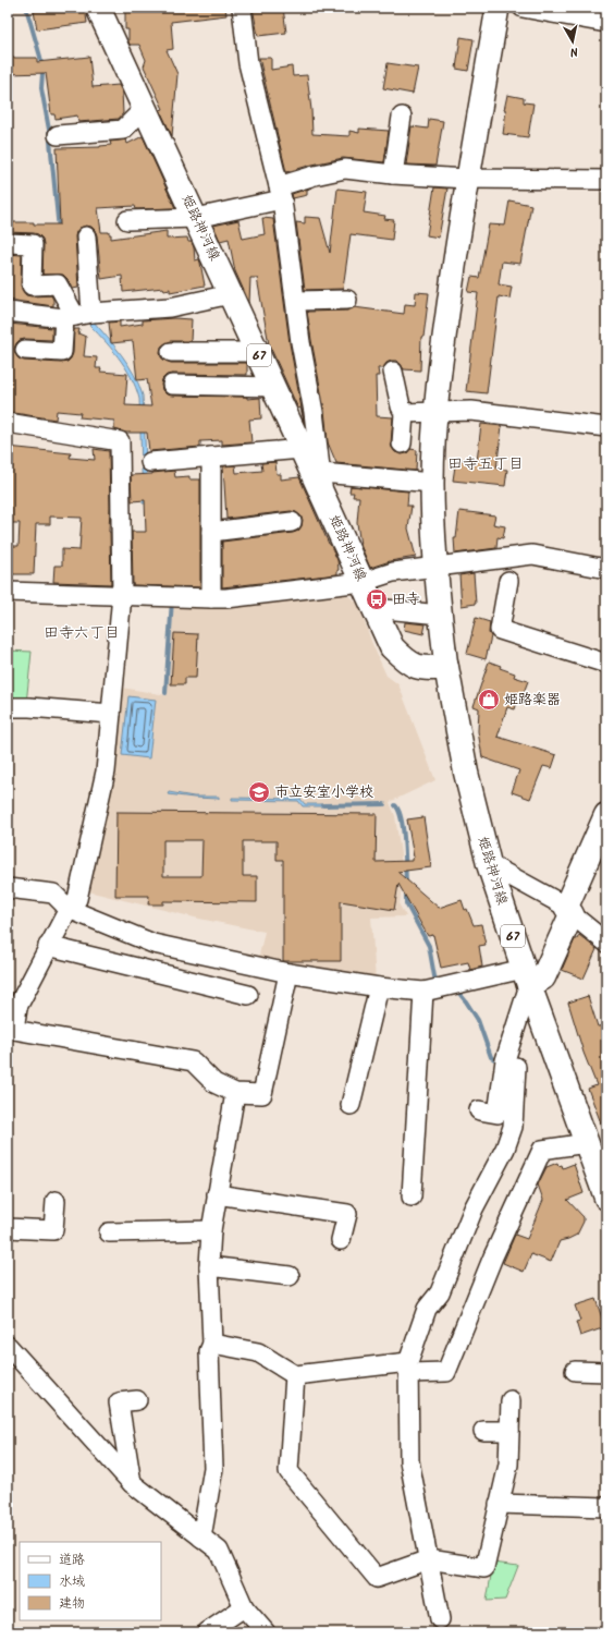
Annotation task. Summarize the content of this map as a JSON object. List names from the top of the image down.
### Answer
{
  "streets": {
    "main road": ["姫路神河線", "67"]
  },
  "districts": ["田寺五丁目", "田寺六丁目"],
  "places": {
    "bus stop": ["田寺"],
    "shop": ["姫路楽器"],
    "school or university": ["市立安室小学校"]
  },
  "legend": ["道路", "水域", "建物"],
  "north": "bottom"
}
